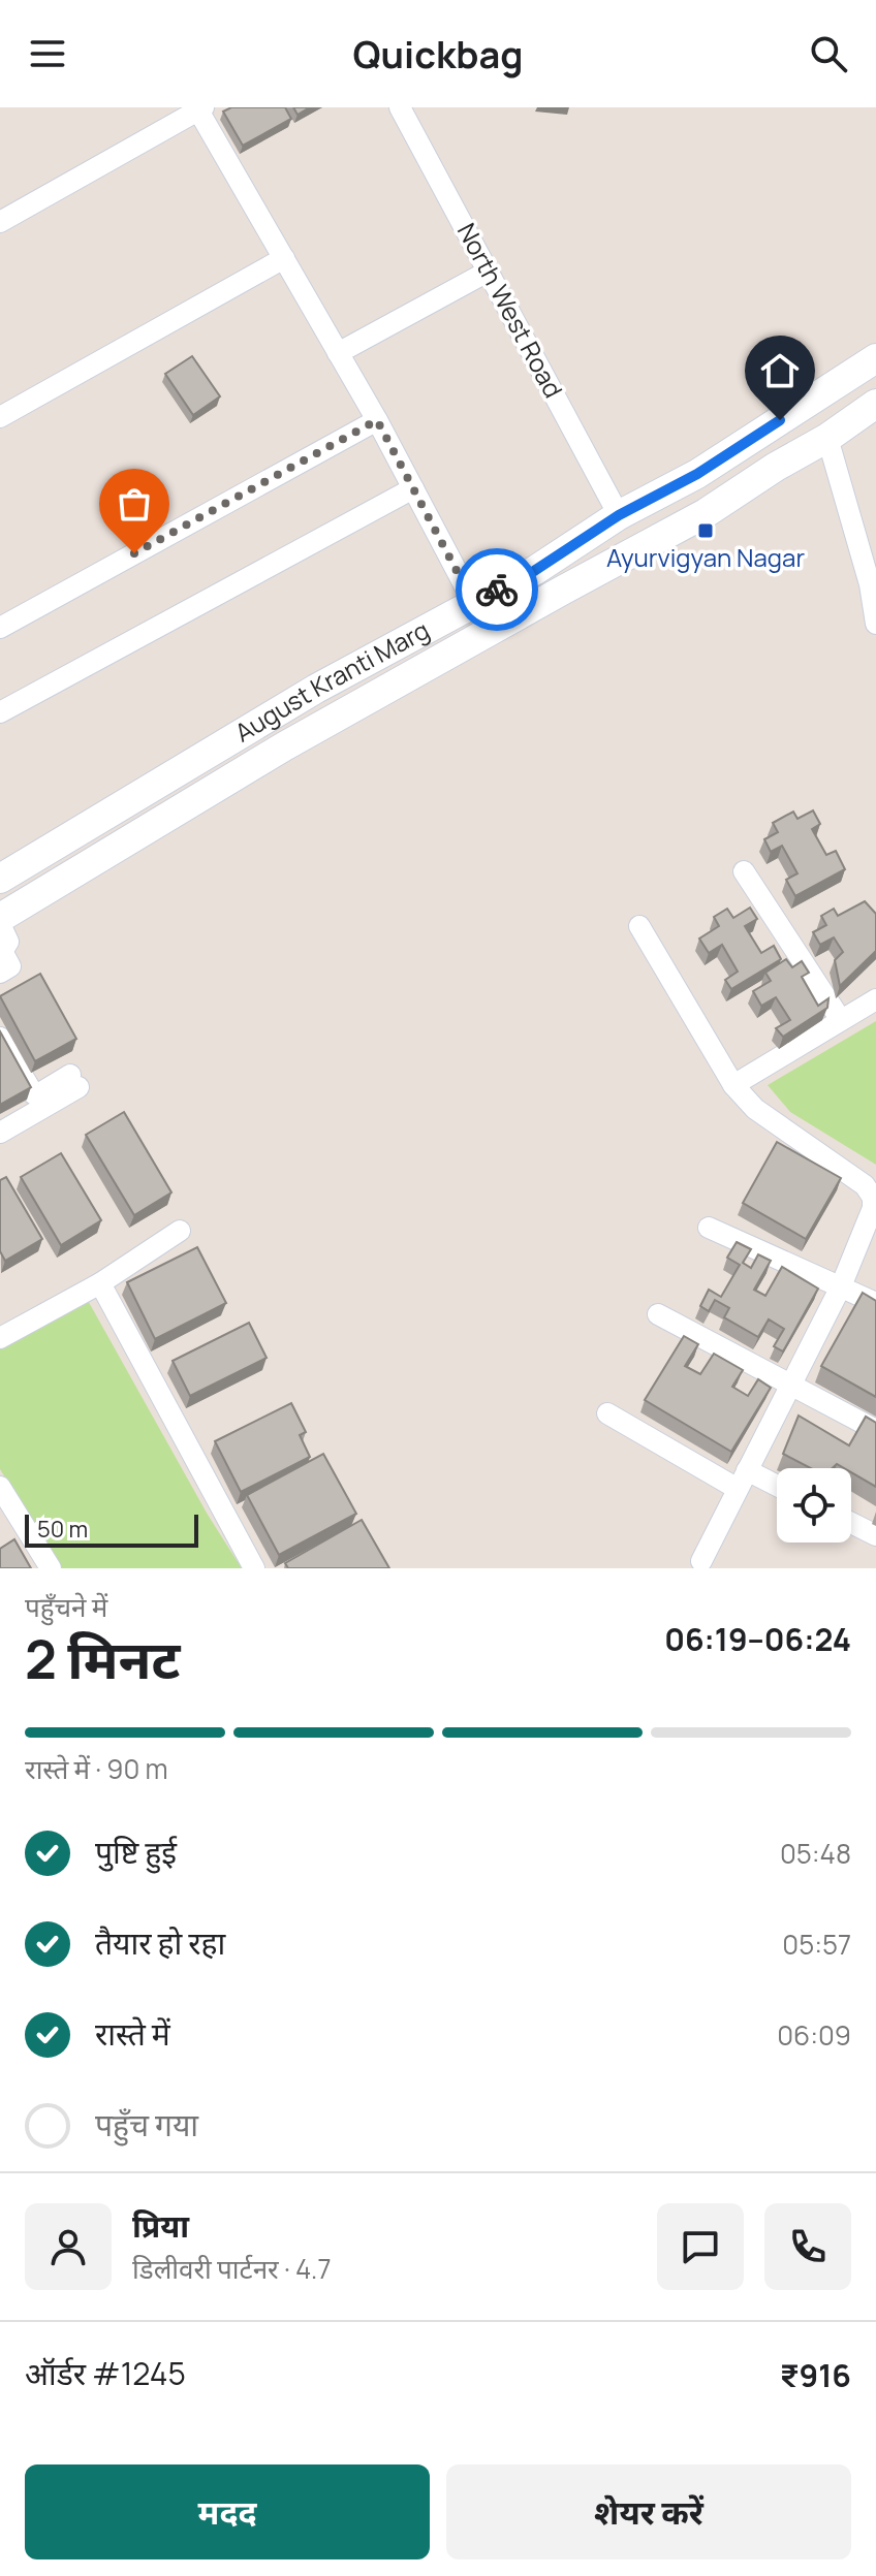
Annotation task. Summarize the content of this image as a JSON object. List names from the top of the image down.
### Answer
{
  "streets": {
    "main road": ["August Kranti Marg"],
    "street": ["North West Road"]
  },
  "crossings": [
    ["North West Road", "August Kranti Marg"]
  ],
  "places": {
    "transit": ["Ayurvigyan Nagar"]
  },
  "scale_bar": "50 m",
  "page": {
    "header": "Quickbag",
    "scale": "50 m",
    "heading": ["2 मिनट", "पहुँचने में", "06:19–06:24"],
    "panel": [
      "प्रिया",
      "डिलीवरी पार्टनर · 4.7",
      "ऑर्डर #1245",
      "₹916"
    ],
    "bar": "रास्ते में · 90 m",
    "list": [
      ["पुष्टि हुई", "05:48"],
      ["तैयार हो रहा", "05:57"],
      ["रास्ते में", "06:09"],
      "पहुँच गया"
    ],
    "buttons": ["मदद", "शेयर करें"]
  }
}
